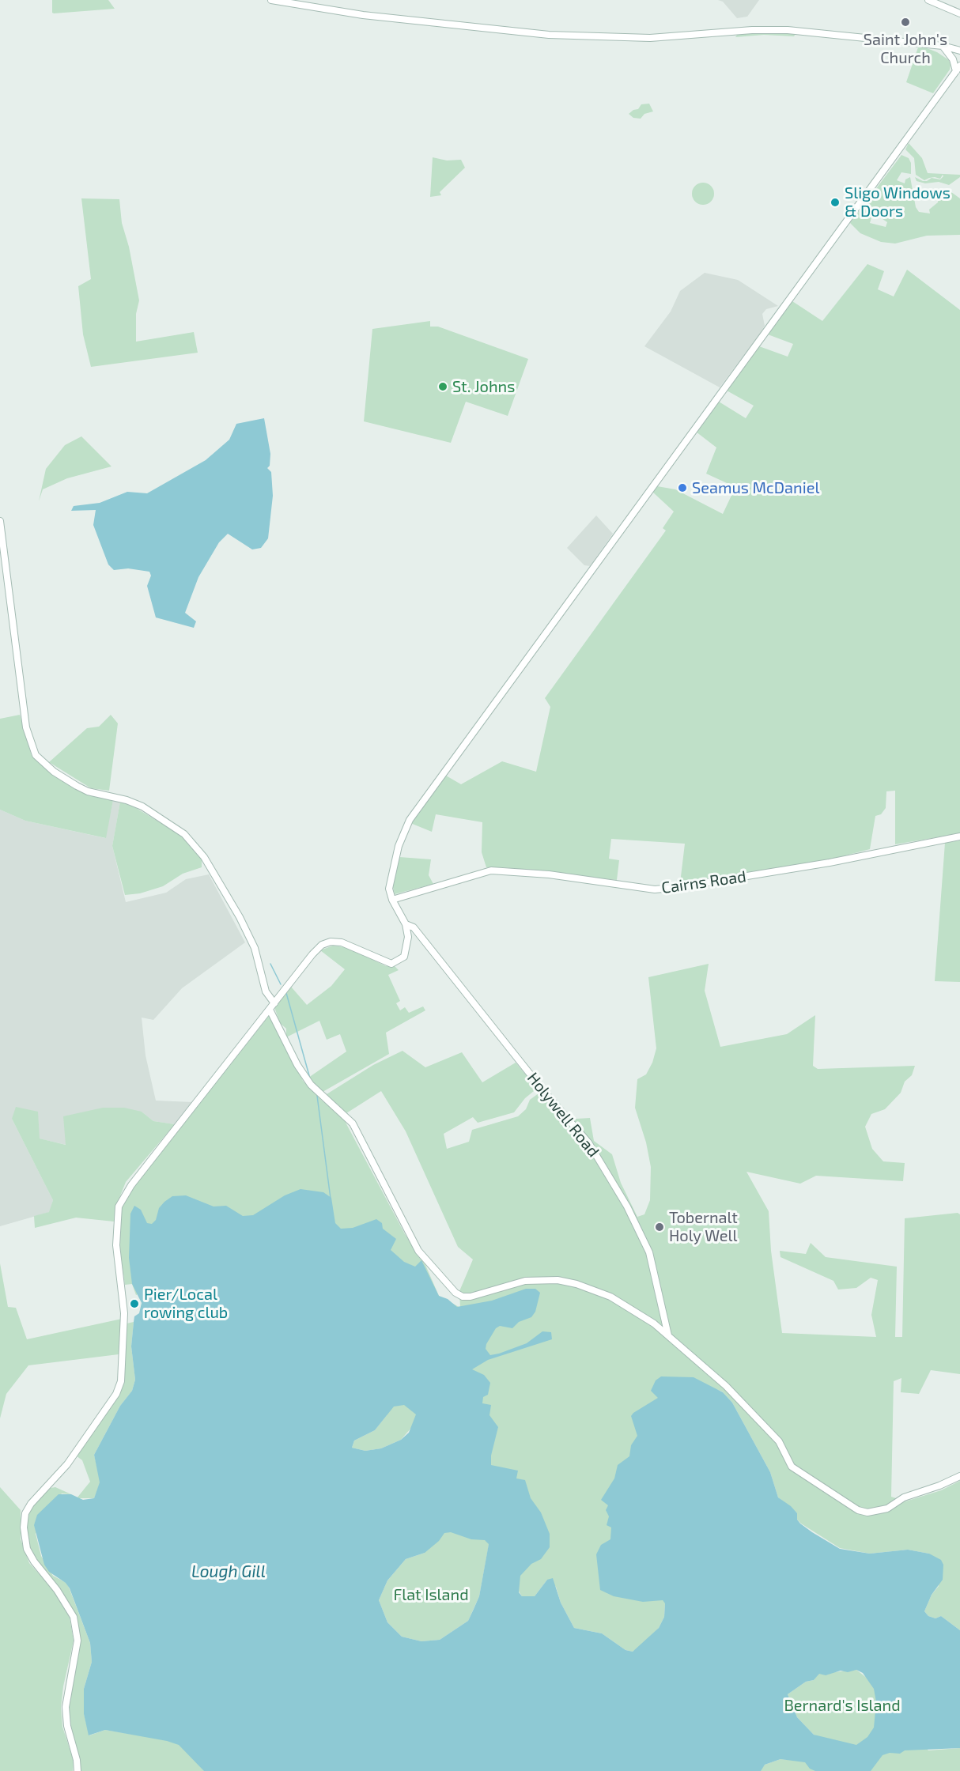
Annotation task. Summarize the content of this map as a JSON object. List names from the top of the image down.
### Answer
{
  "streets": {
    "main road": ["Cairns Road", "Holywell Road"]
  },
  "water": ["Lough Gill"],
  "parks": ["Flat Island", "Bernard's Island"],
  "places": [
    "Saint John's Church",
    "Sligo Windows & Doors",
    "St. Johns",
    "Seamus McDaniel",
    "Tobernalt Holy Well",
    "Pier/Local rowing club"
  ]
}
